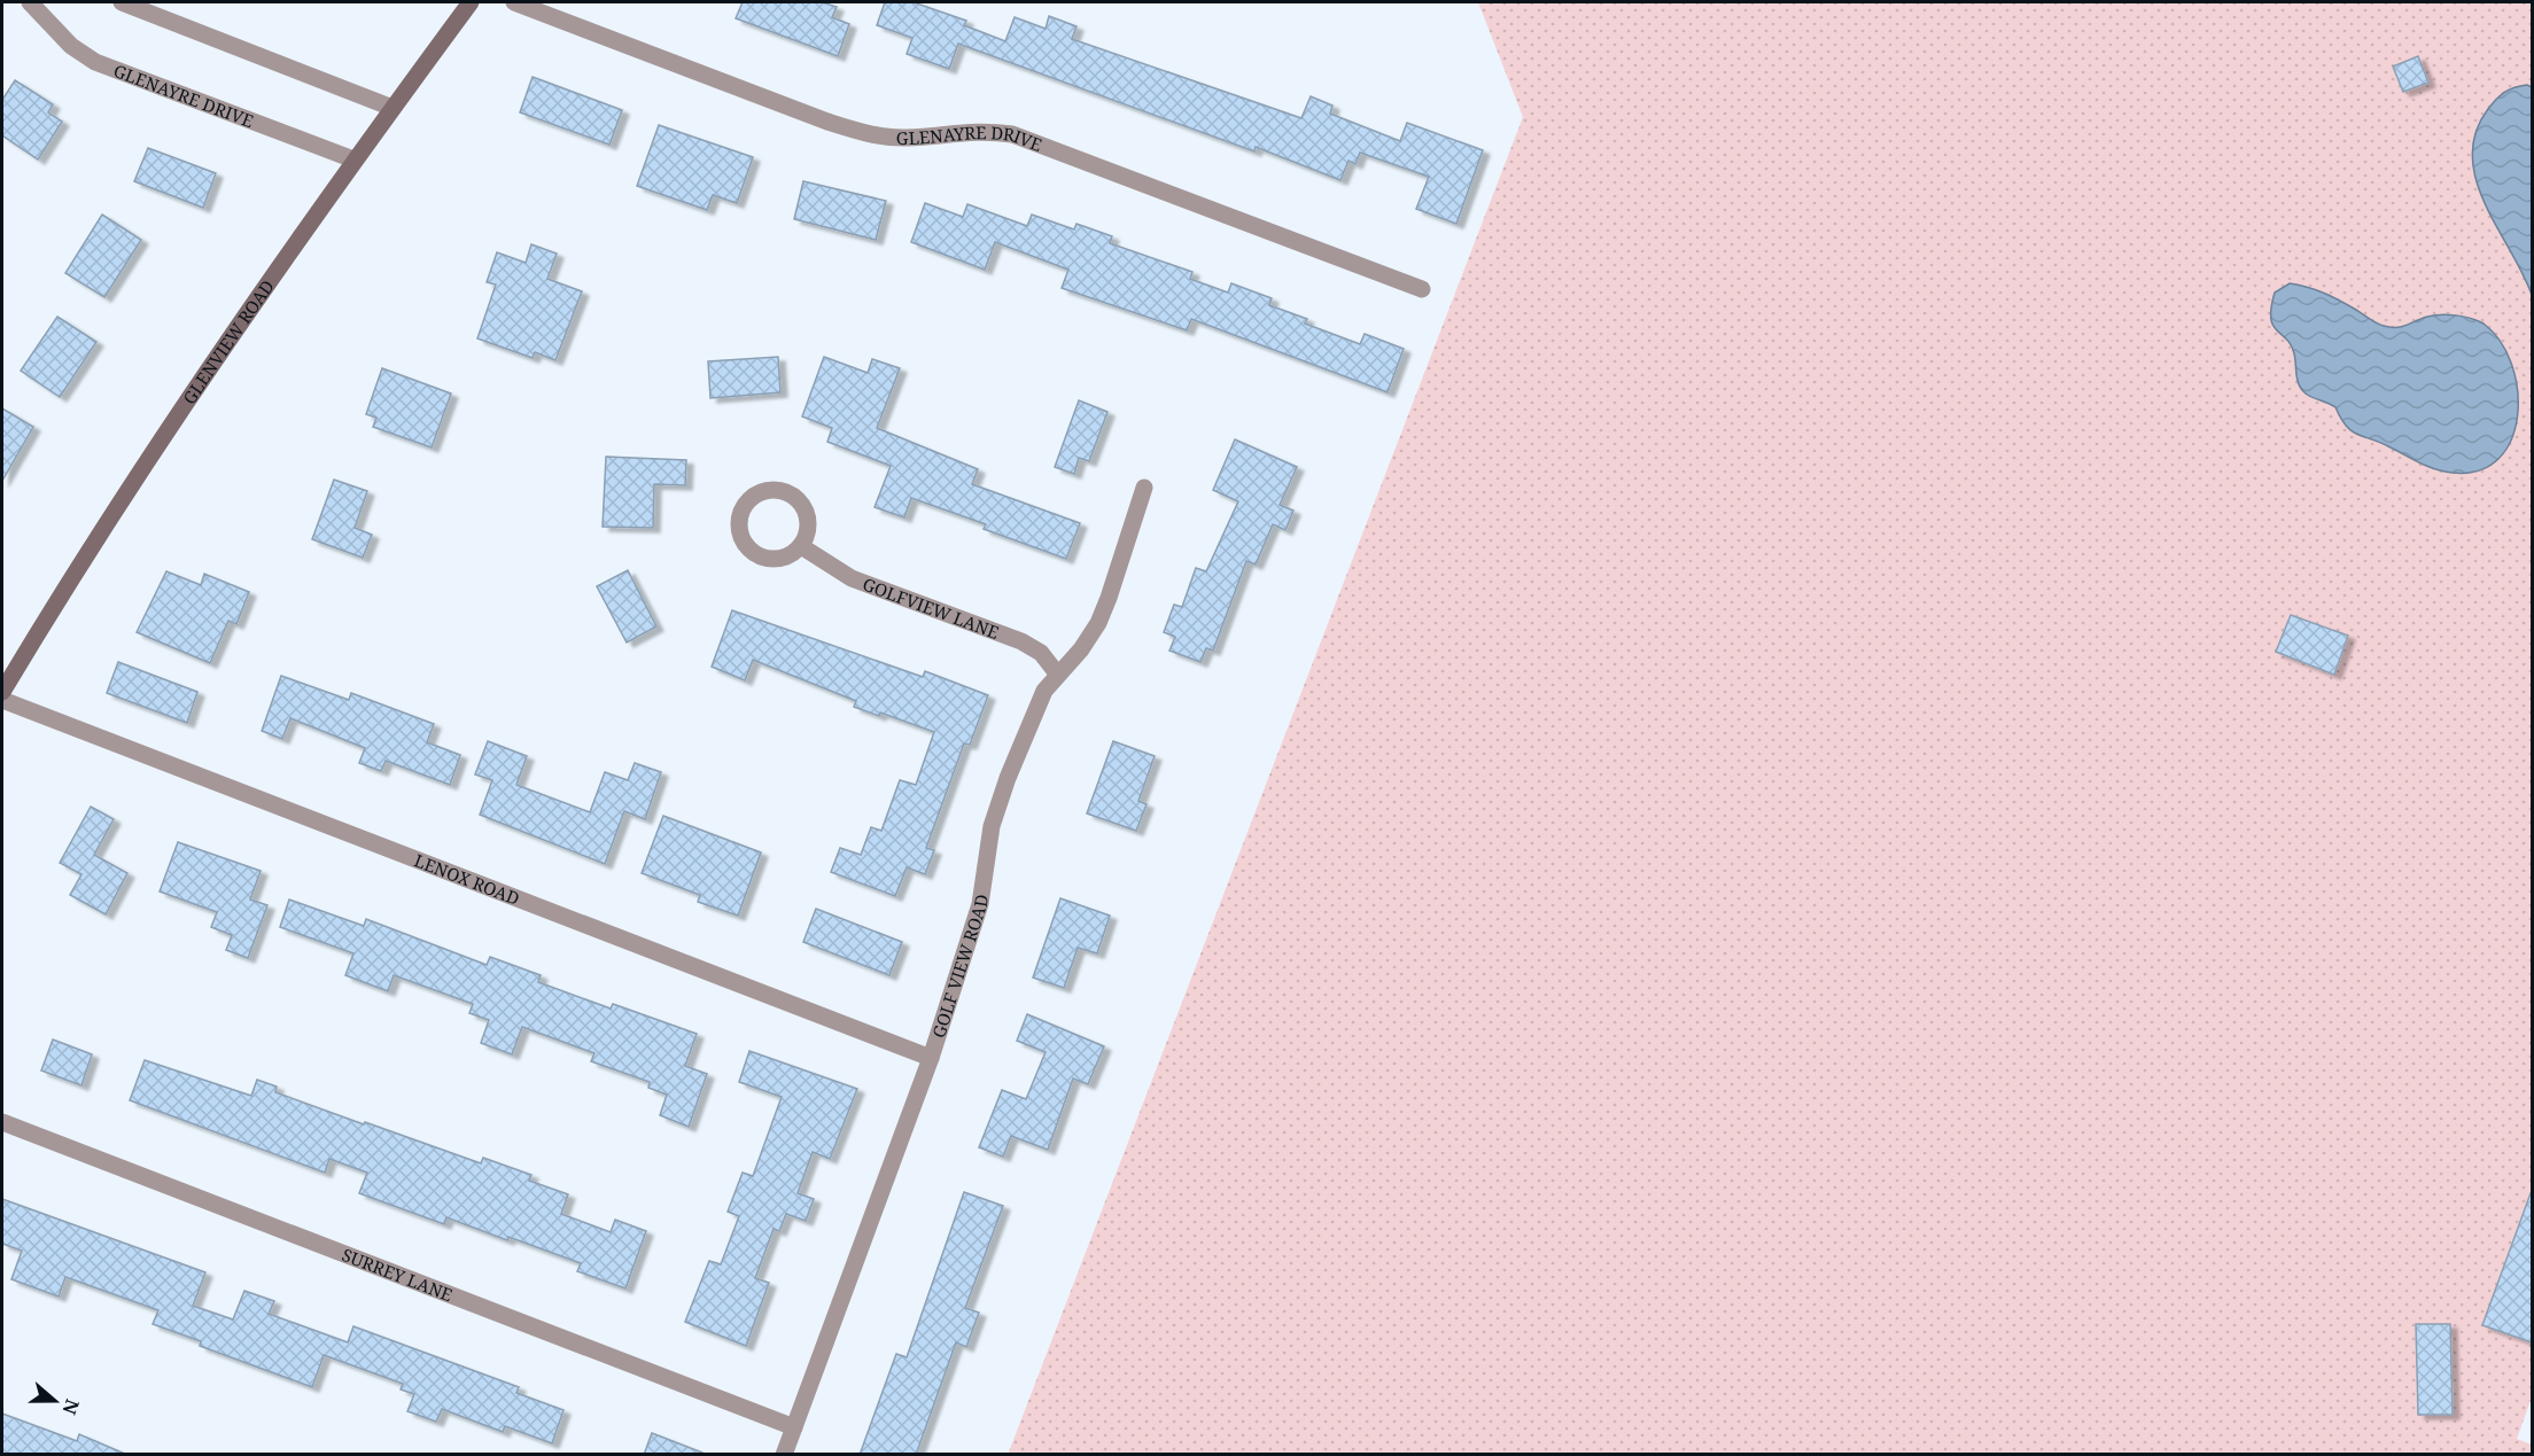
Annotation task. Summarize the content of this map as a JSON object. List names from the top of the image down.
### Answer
{
  "streets": {
    "main road": ["GLENVIEW ROAD"],
    "street": [
      "GLENAYRE DRIVE",
      "GOLFVIEW LANE",
      "LENOX ROAD",
      "GOLF VIEW ROAD",
      "SURREY LANE"
    ]
  },
  "crossings": [
    ["GLENAYRE DRIVE", "GLENVIEW ROAD"],
    ["GOLFVIEW LANE", "GOLF VIEW ROAD"],
    ["LENOX ROAD", "GOLF VIEW ROAD"],
    ["GOLF VIEW ROAD", "SURREY LANE"]
  ],
  "north": "right"
}
